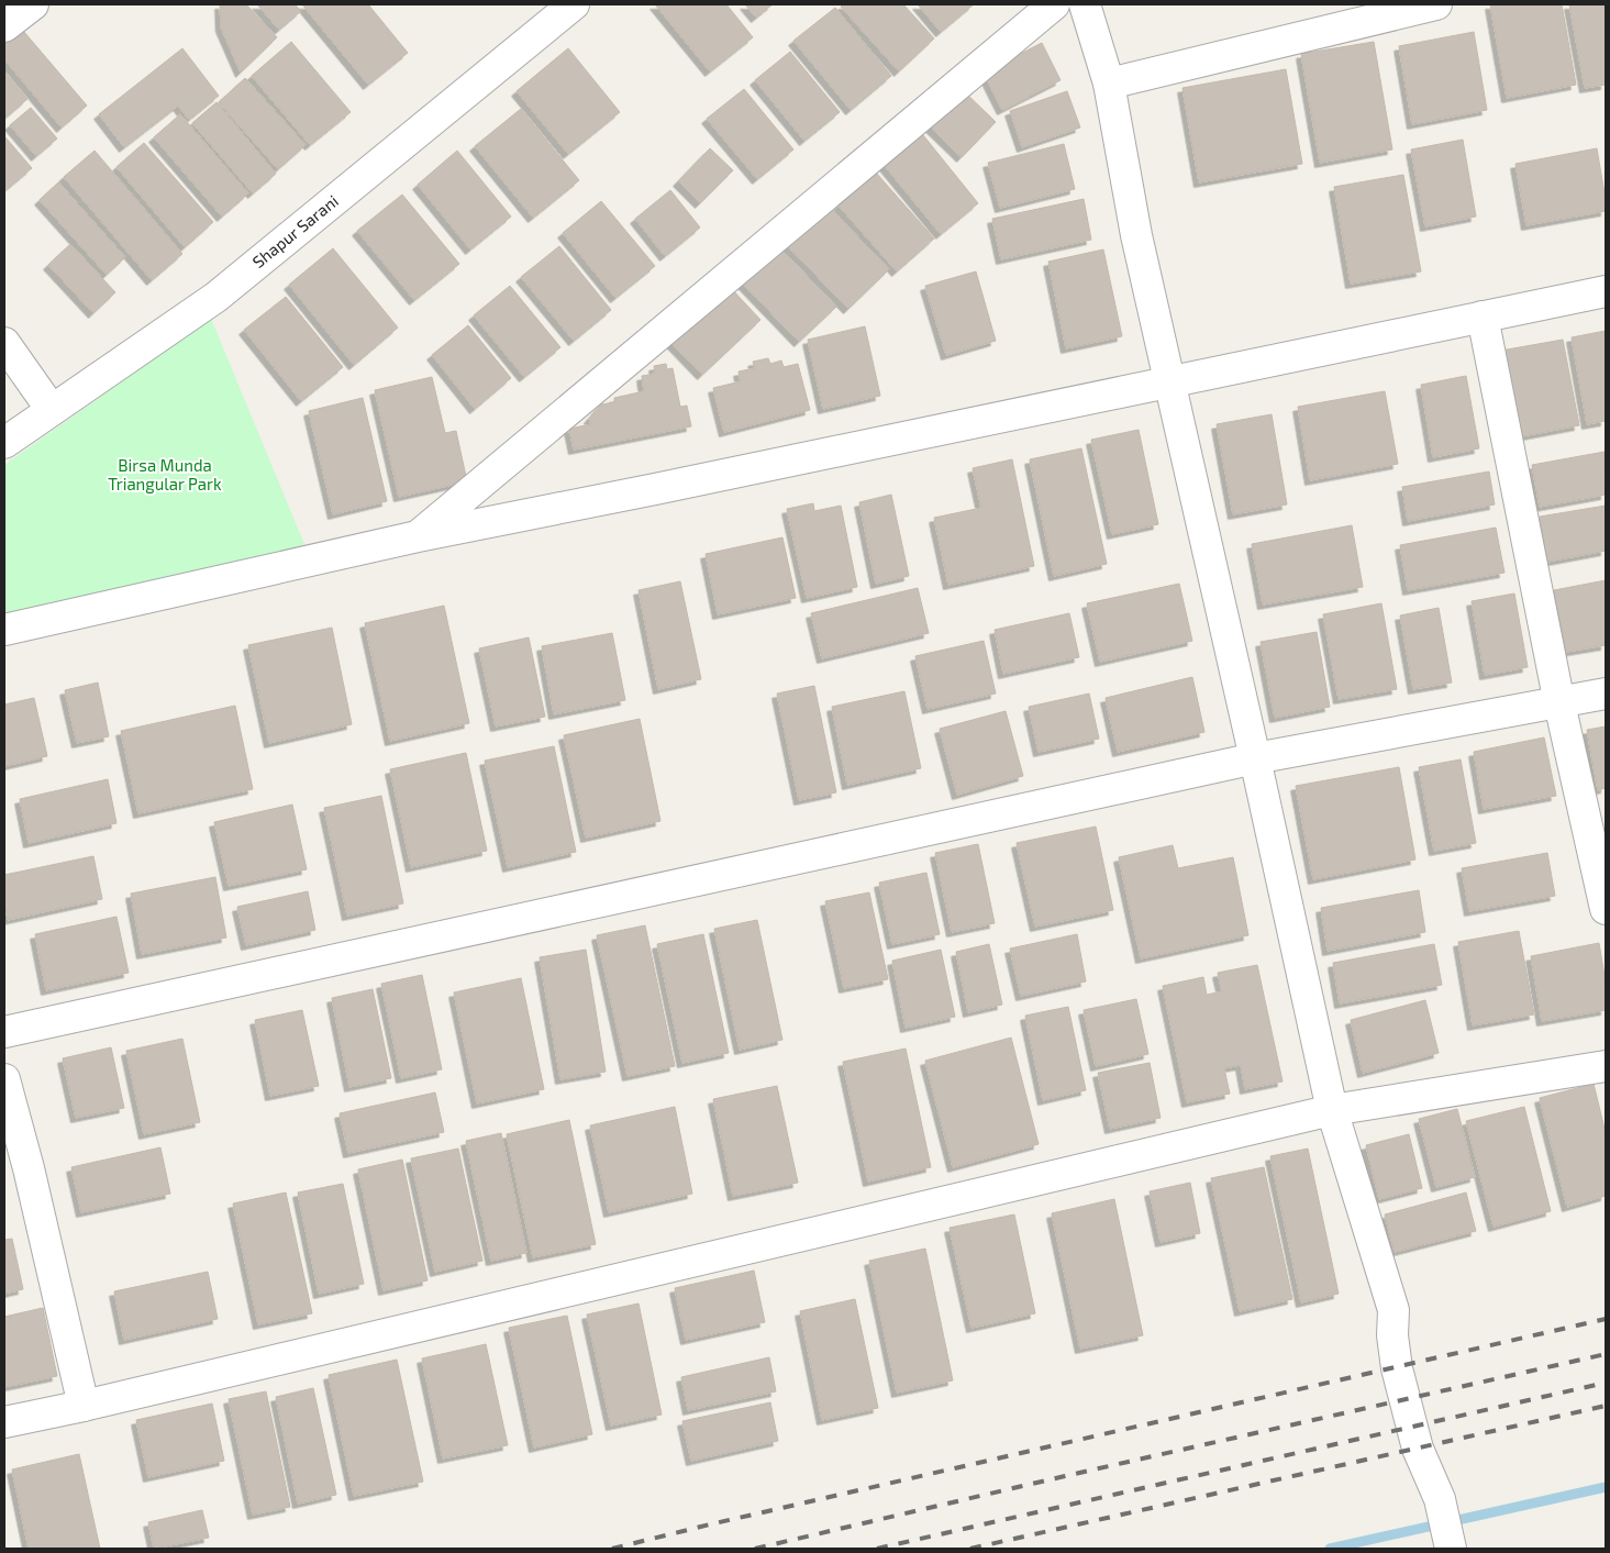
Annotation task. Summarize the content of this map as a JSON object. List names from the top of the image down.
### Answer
{
  "streets": {
    "street": ["Shapur Sarani"]
  },
  "parks": ["Birsa Munda Triangular Park"]
}
